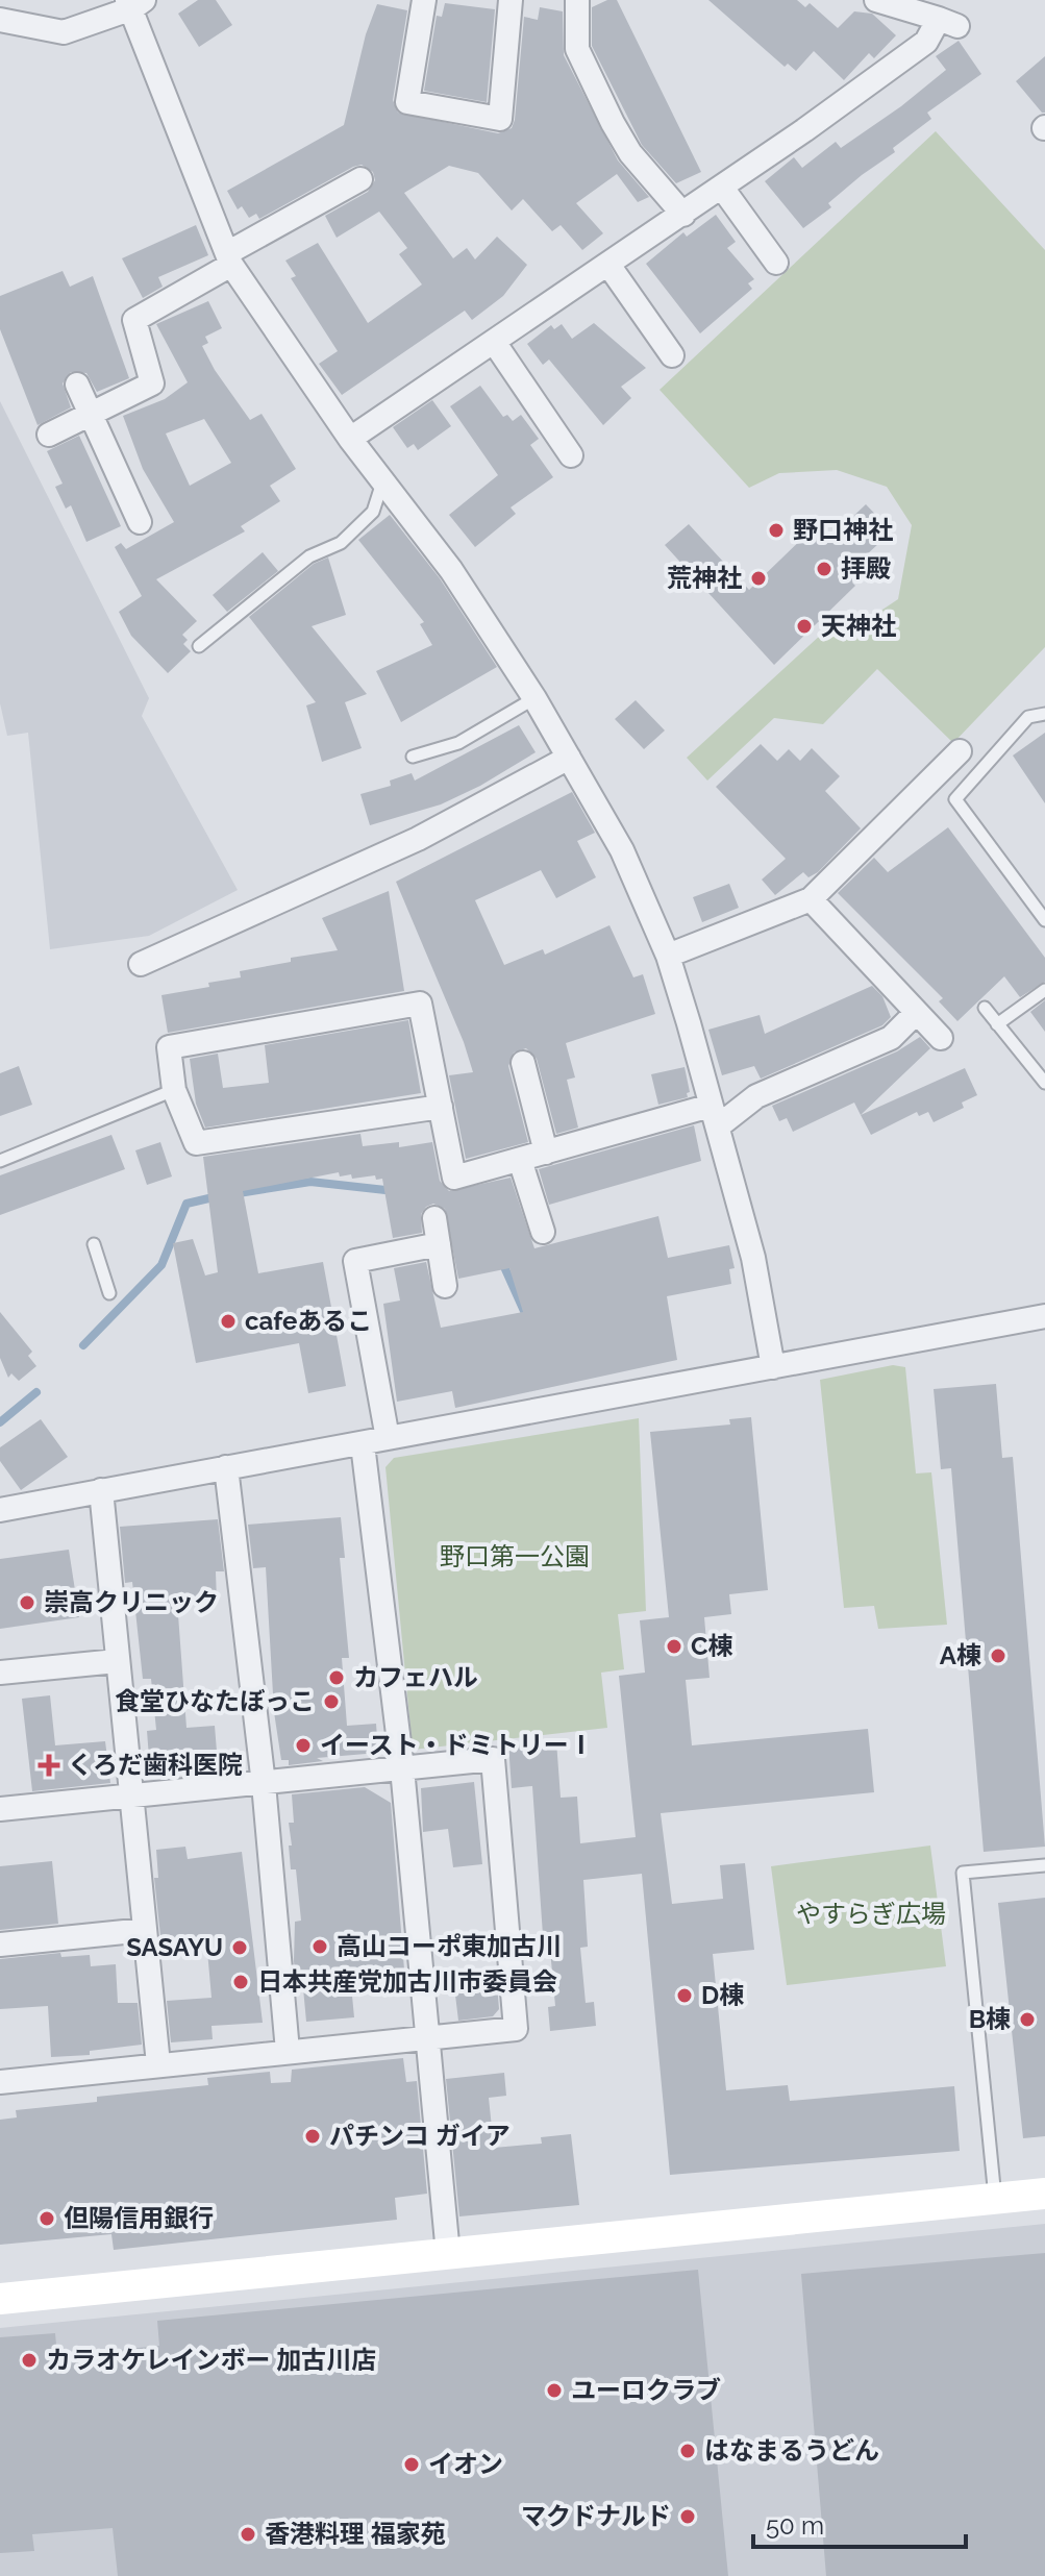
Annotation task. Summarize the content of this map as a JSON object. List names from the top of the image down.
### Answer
{
  "parks": ["野口第一公園", "やすらぎ広場"],
  "places": {
    "other": [
      "野口神社",
      "拝殿",
      "荒神社",
      "天神社",
      "cafeあるこ",
      "崇高クリニック",
      "C棟",
      "A棟",
      "カフェハル",
      "食堂ひなたぼっこ",
      "イースト・ドミトリーⅠ",
      "高山コーポ東加古川",
      "SASAYU",
      "日本共産党加古川市委員会",
      "D棟",
      "B棟",
      "パチンコ ガイア",
      "但陽信用銀行",
      "カラオケレインボー 加古川店",
      "ユーロクラブ",
      "はなまるうどん",
      "イオン",
      "マクドナルド",
      "香港料理 福家苑"
    ],
    "health": ["くろだ歯科医院"]
  },
  "scale_bar": "50 m"
}
